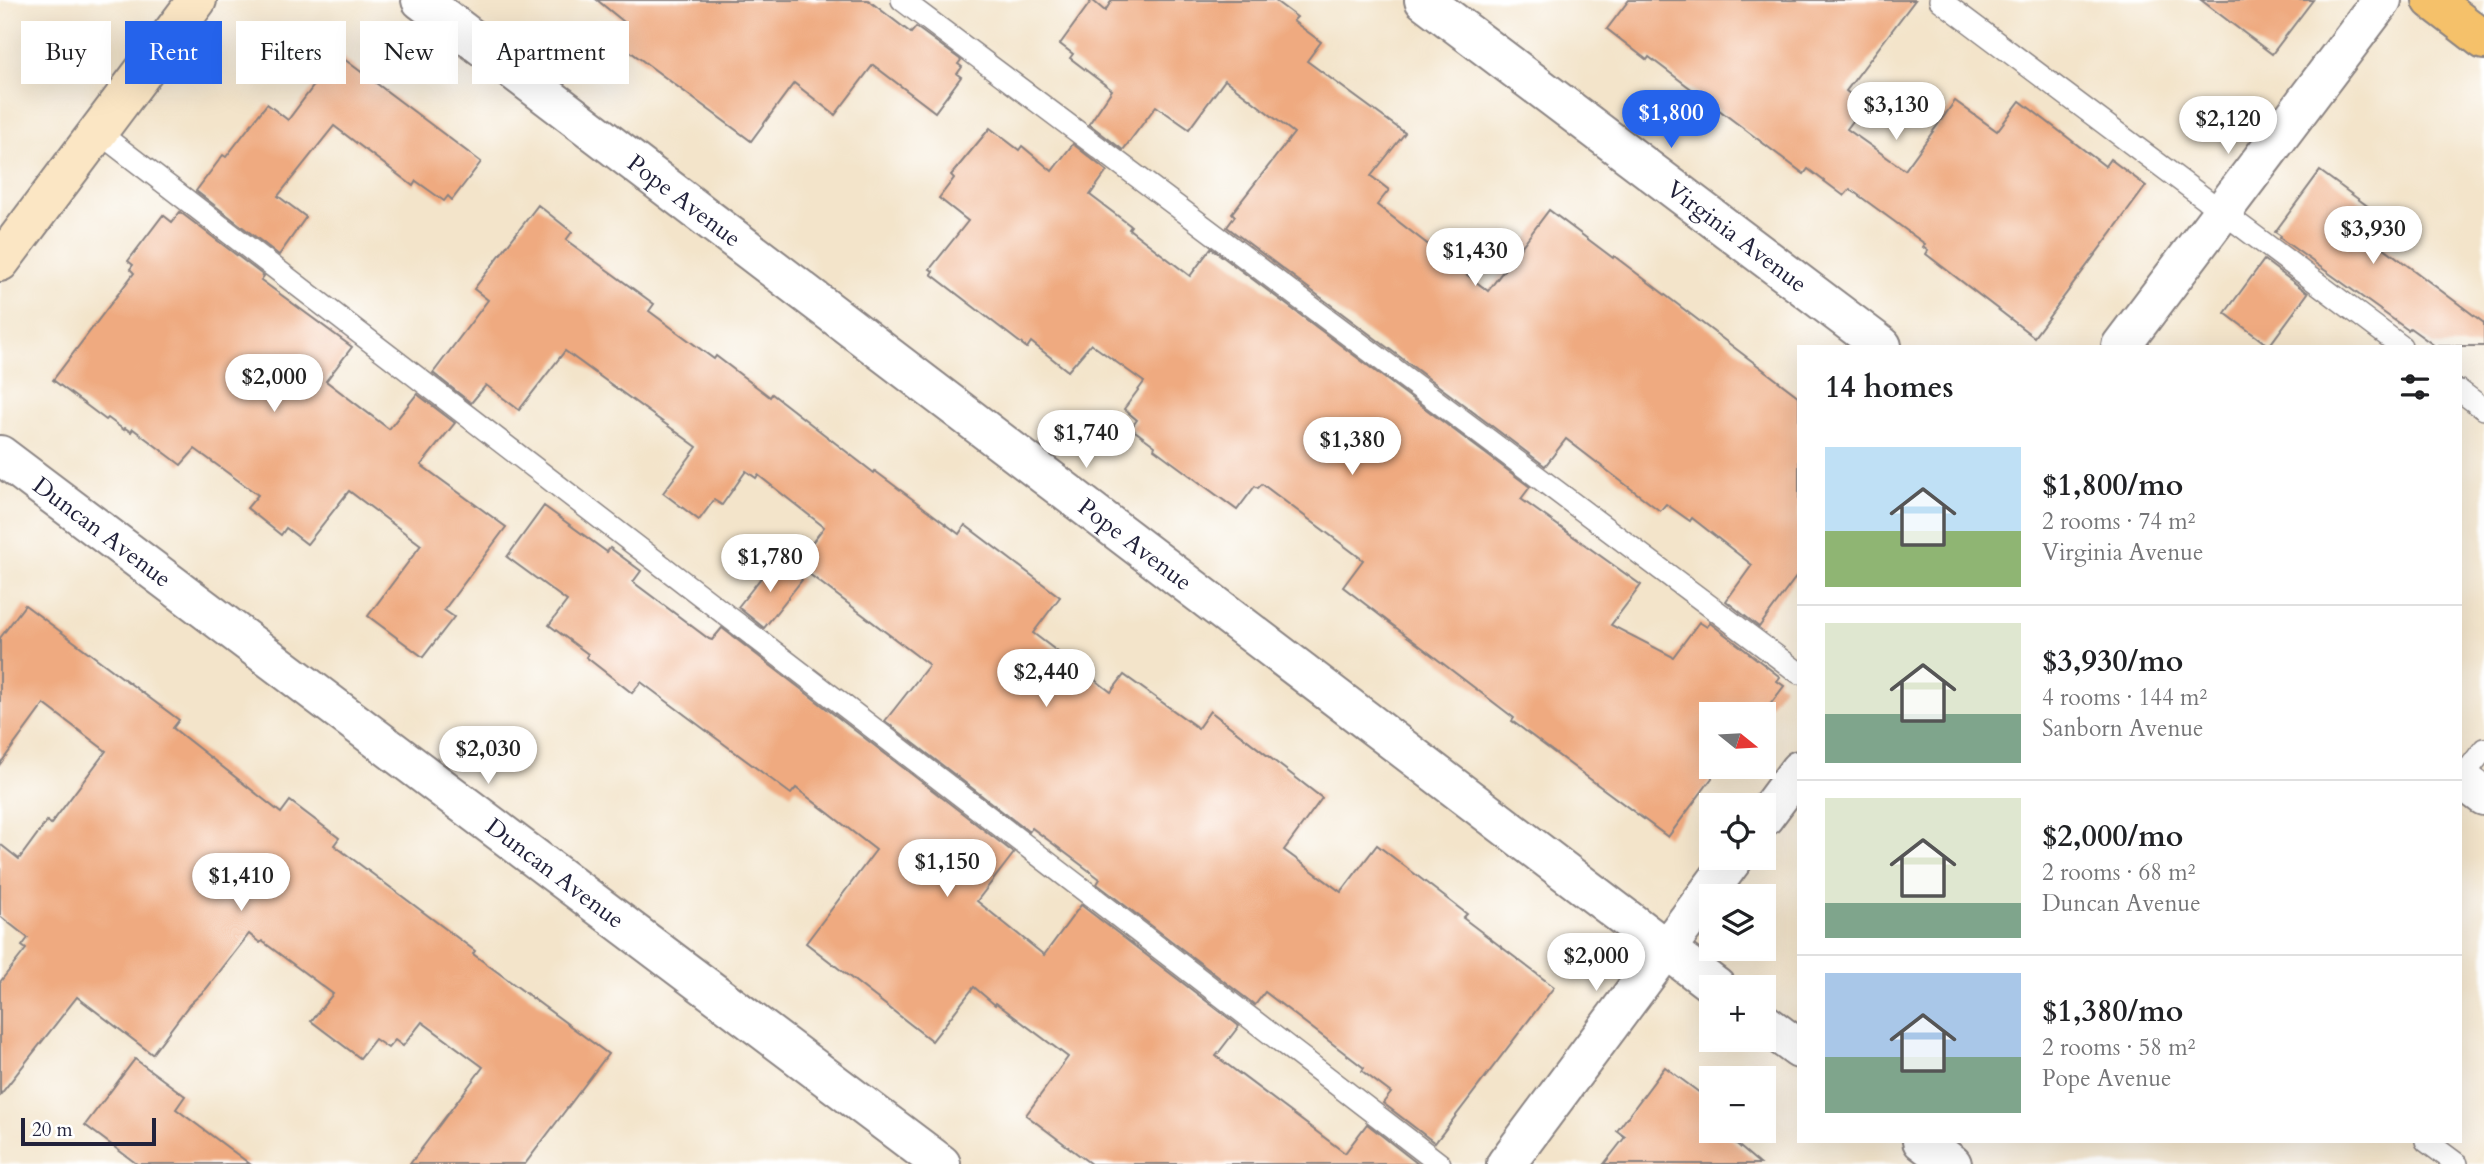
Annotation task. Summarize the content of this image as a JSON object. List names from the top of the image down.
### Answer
{
  "streets": {
    "street": ["Pope Avenue", "Virginia Avenue", "Duncan Avenue"]
  },
  "scale_bar": "20 m",
  "north": "right",
  "page": {
    "chip": [
      "Buy",
      "Rent",
      "Filters",
      "New",
      "Apartment"
    ],
    "price": [
      "$3,130",
      "$1,800",
      "$2,120",
      "$3,930",
      "$1,430",
      "$2,000",
      "$1,740",
      "$1,380",
      "$1,780",
      "$2,440",
      "$2,030",
      "$1,150",
      "$1,410",
      "$2,000"
    ],
    "heading": "14 homes",
    "list": [
      {
        "name": "$1,800/mo",
        "note": "2 rooms · 74 m² · Virginia Avenue"
      },
      {
        "name": "$3,930/mo",
        "note": "4 rooms · 144 m² · Sanborn Avenue"
      },
      {
        "name": "$2,000/mo",
        "note": "2 rooms · 68 m² · Duncan Avenue"
      },
      {
        "name": "$1,380/mo",
        "note": "2 rooms · 58 m² · Pope Avenue"
      }
    ],
    "map_buttons": ["+", "−"],
    "scale": "20 m"
  }
}
